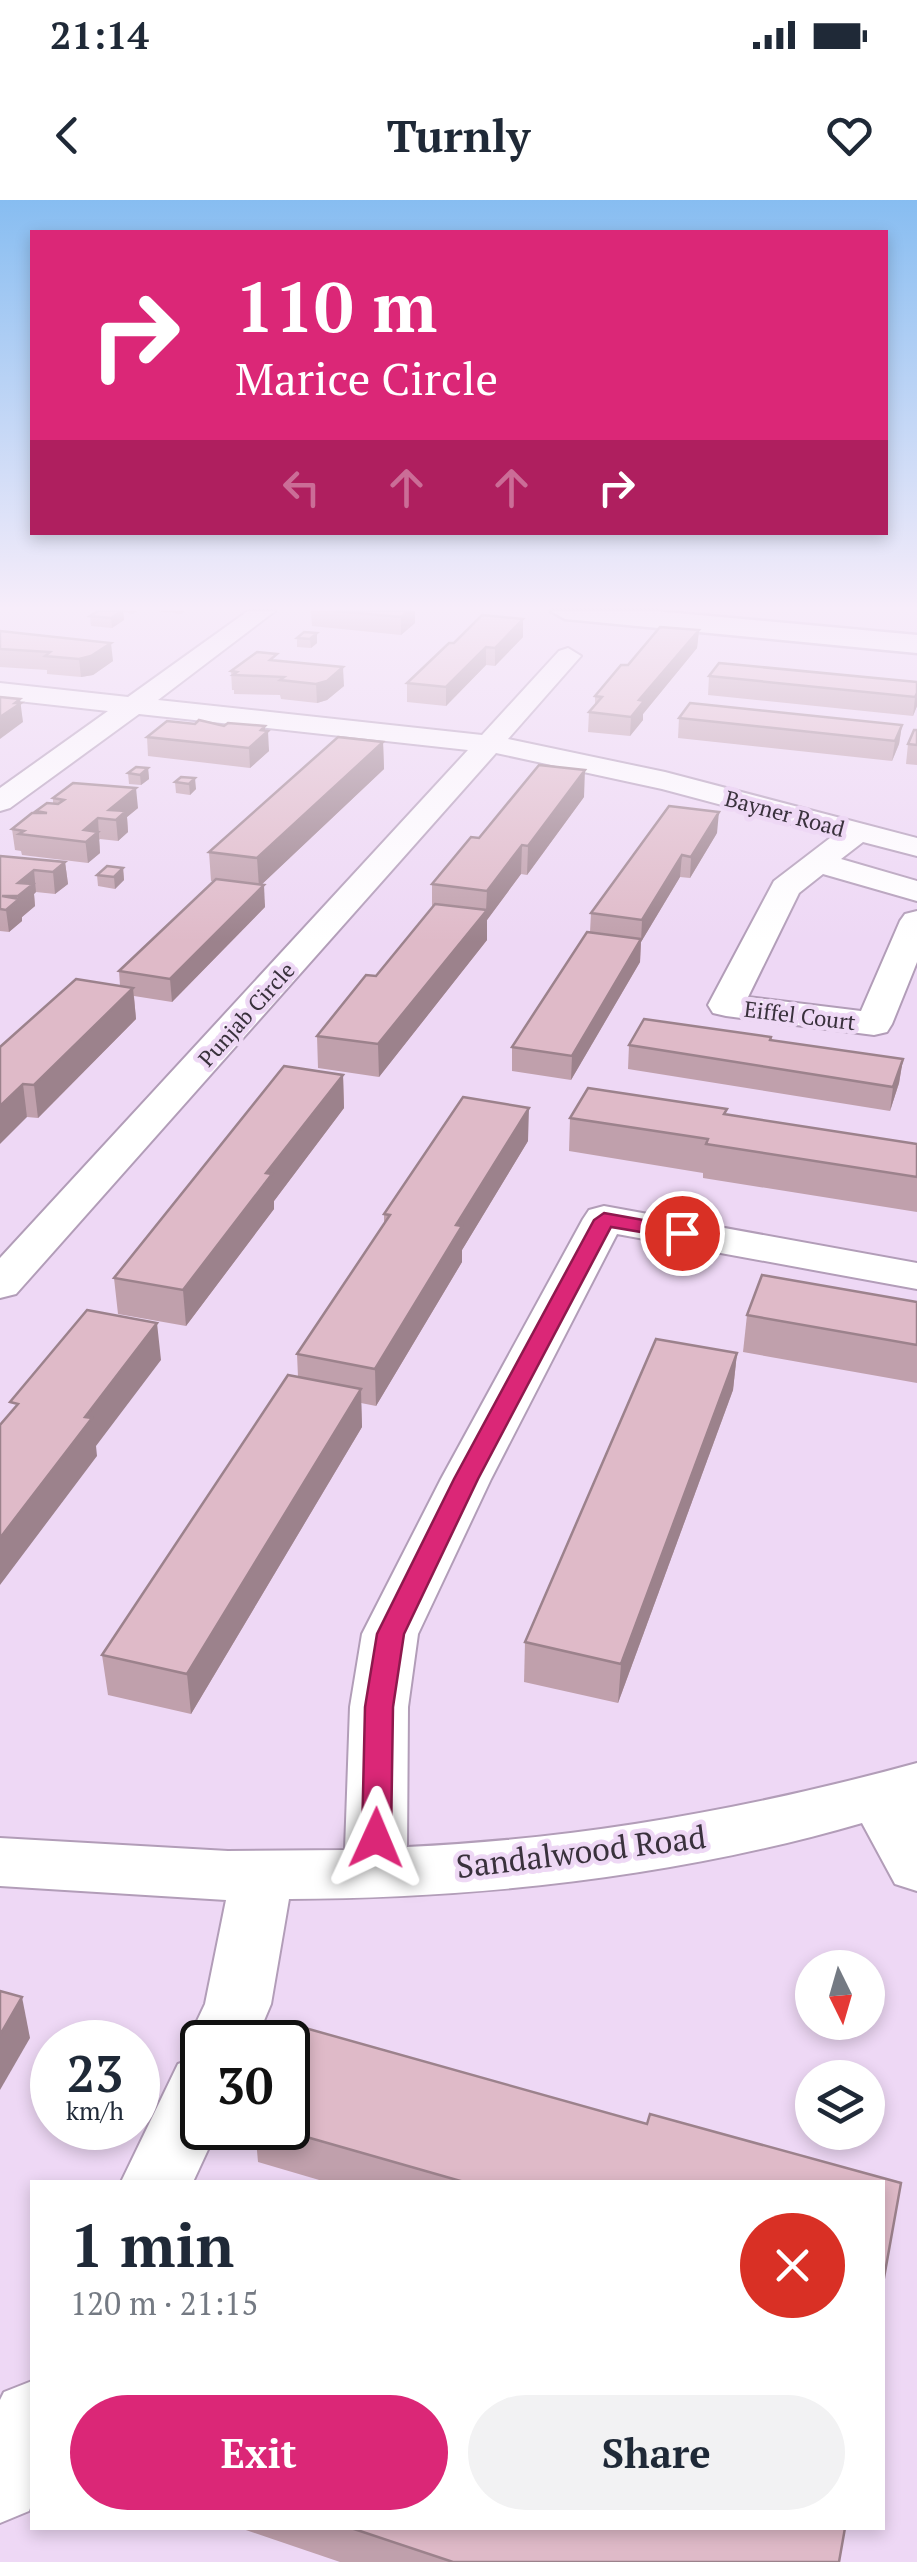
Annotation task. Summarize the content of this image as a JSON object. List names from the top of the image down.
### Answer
{
  "streets": {
    "street": [
      "Bayner Road",
      "Punjab Circle",
      "Eiffel Court",
      "Sandalwood Road"
    ]
  },
  "crossings": [
    ["Bayner Road", "Punjab Circle"],
    ["Bayner Road", "Eiffel Court"]
  ],
  "north": "bottom",
  "page": {
    "status": "21:14",
    "header": "Turnly",
    "turn": ["110 m", "Marice Circle"],
    "speed": "23 km/h",
    "limit": "30",
    "heading": ["1 min", "120 m · 21:15"],
    "buttons": ["Exit", "Share"]
  }
}
